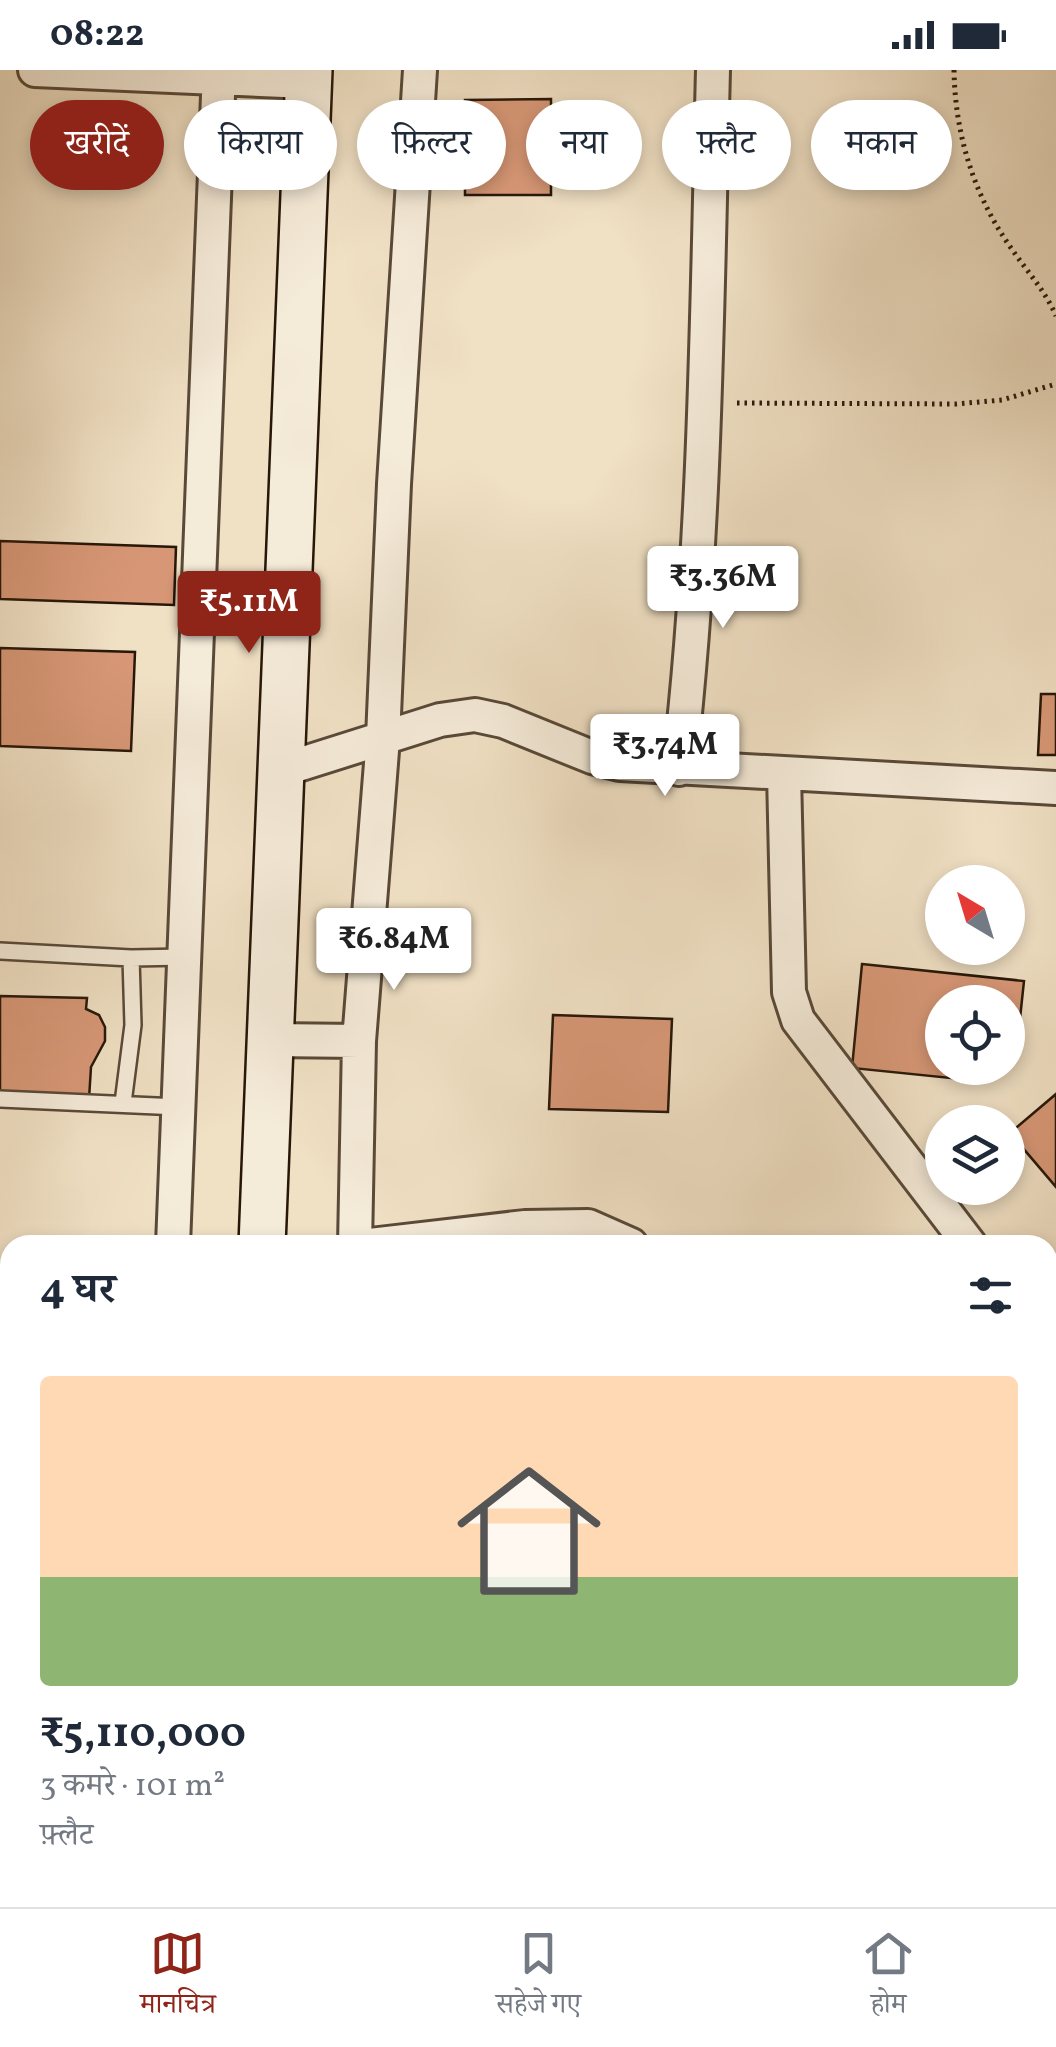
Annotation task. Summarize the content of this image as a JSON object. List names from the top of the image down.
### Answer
{
  "north": "top left",
  "page": {
    "status": "08:22",
    "chip": [
      "खरीदें",
      "किराया",
      "फ़िल्टर",
      "नया",
      "फ़्लैट",
      "मकान"
    ],
    "price": [
      "₹3.36M",
      "₹5.11M",
      "₹3.74M",
      "₹6.84M"
    ],
    "heading": "4 घर",
    "list": [
      {
        "name": "₹5,110,000",
        "note": "3 कमरे · 101 m² · फ़्लैट"
      }
    ],
    "tabs": ["मानचित्र", "सहेजे गए", "होम"]
  }
}
